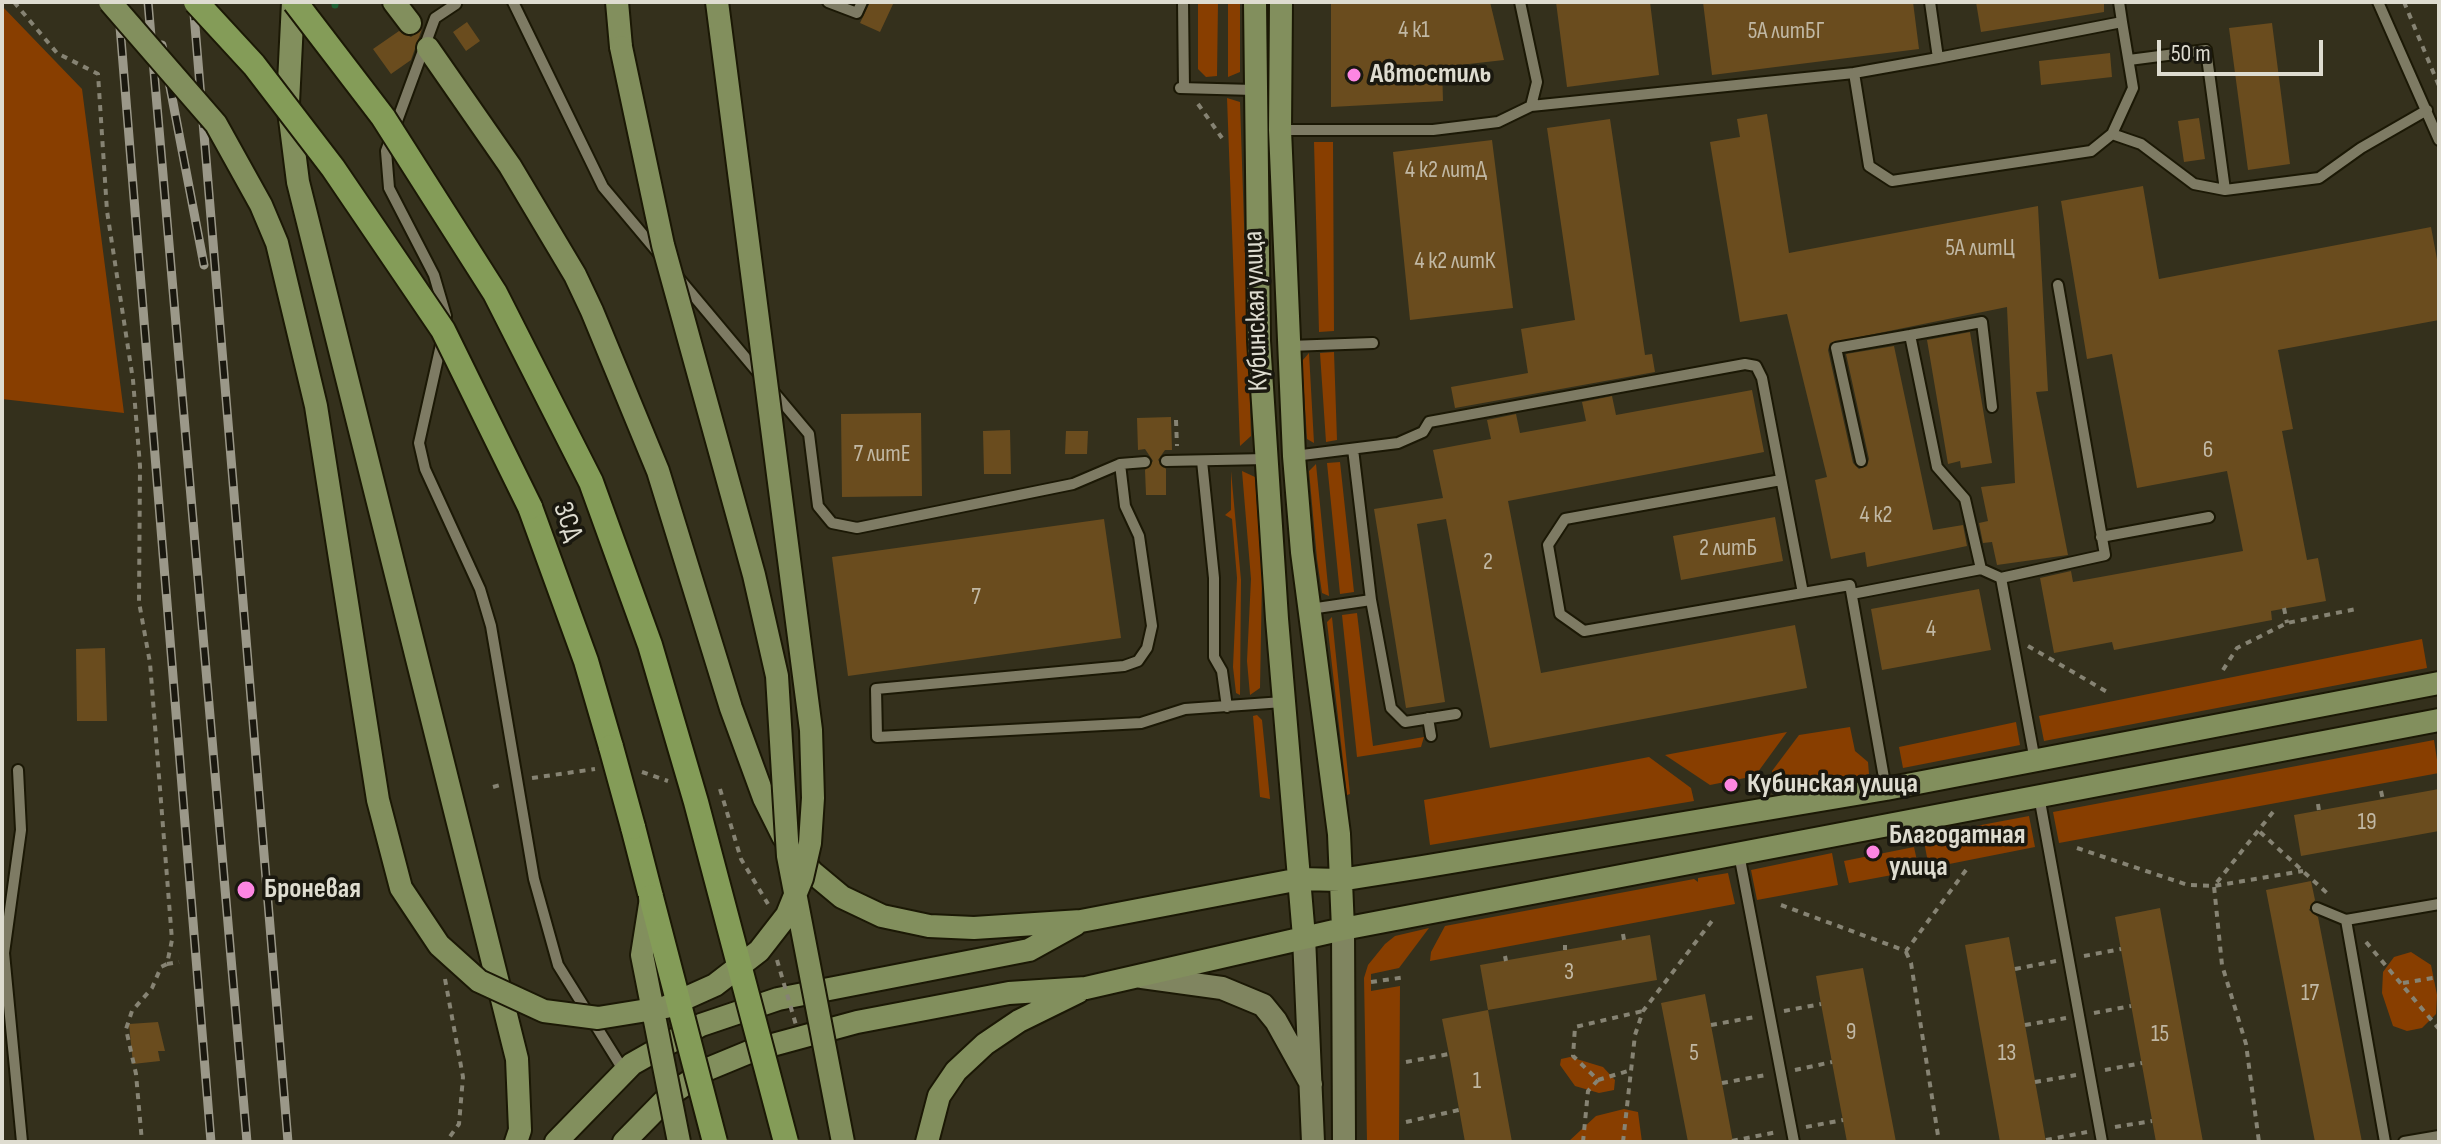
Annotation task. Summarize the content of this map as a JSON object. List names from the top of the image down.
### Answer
{
  "streets": {
    "highway": ["ЗСД"],
    "main road": ["Кубинская улица"]
  },
  "places": [
    "Автостиль",
    "Кубинская улица",
    "Благодатная улица",
    "Броневая"
  ],
  "house_numbers": [
    "4 к1",
    "5А литБГ",
    "4 к2 литД",
    "5А литЦ",
    "4 к2 литК",
    "6",
    "7 литЕ",
    "4 к2",
    "2 литБ",
    "2",
    "7",
    "4",
    "19",
    "3",
    "17",
    "9",
    "15",
    "5",
    "13",
    "1"
  ],
  "scale_bar": "50 m"
}
